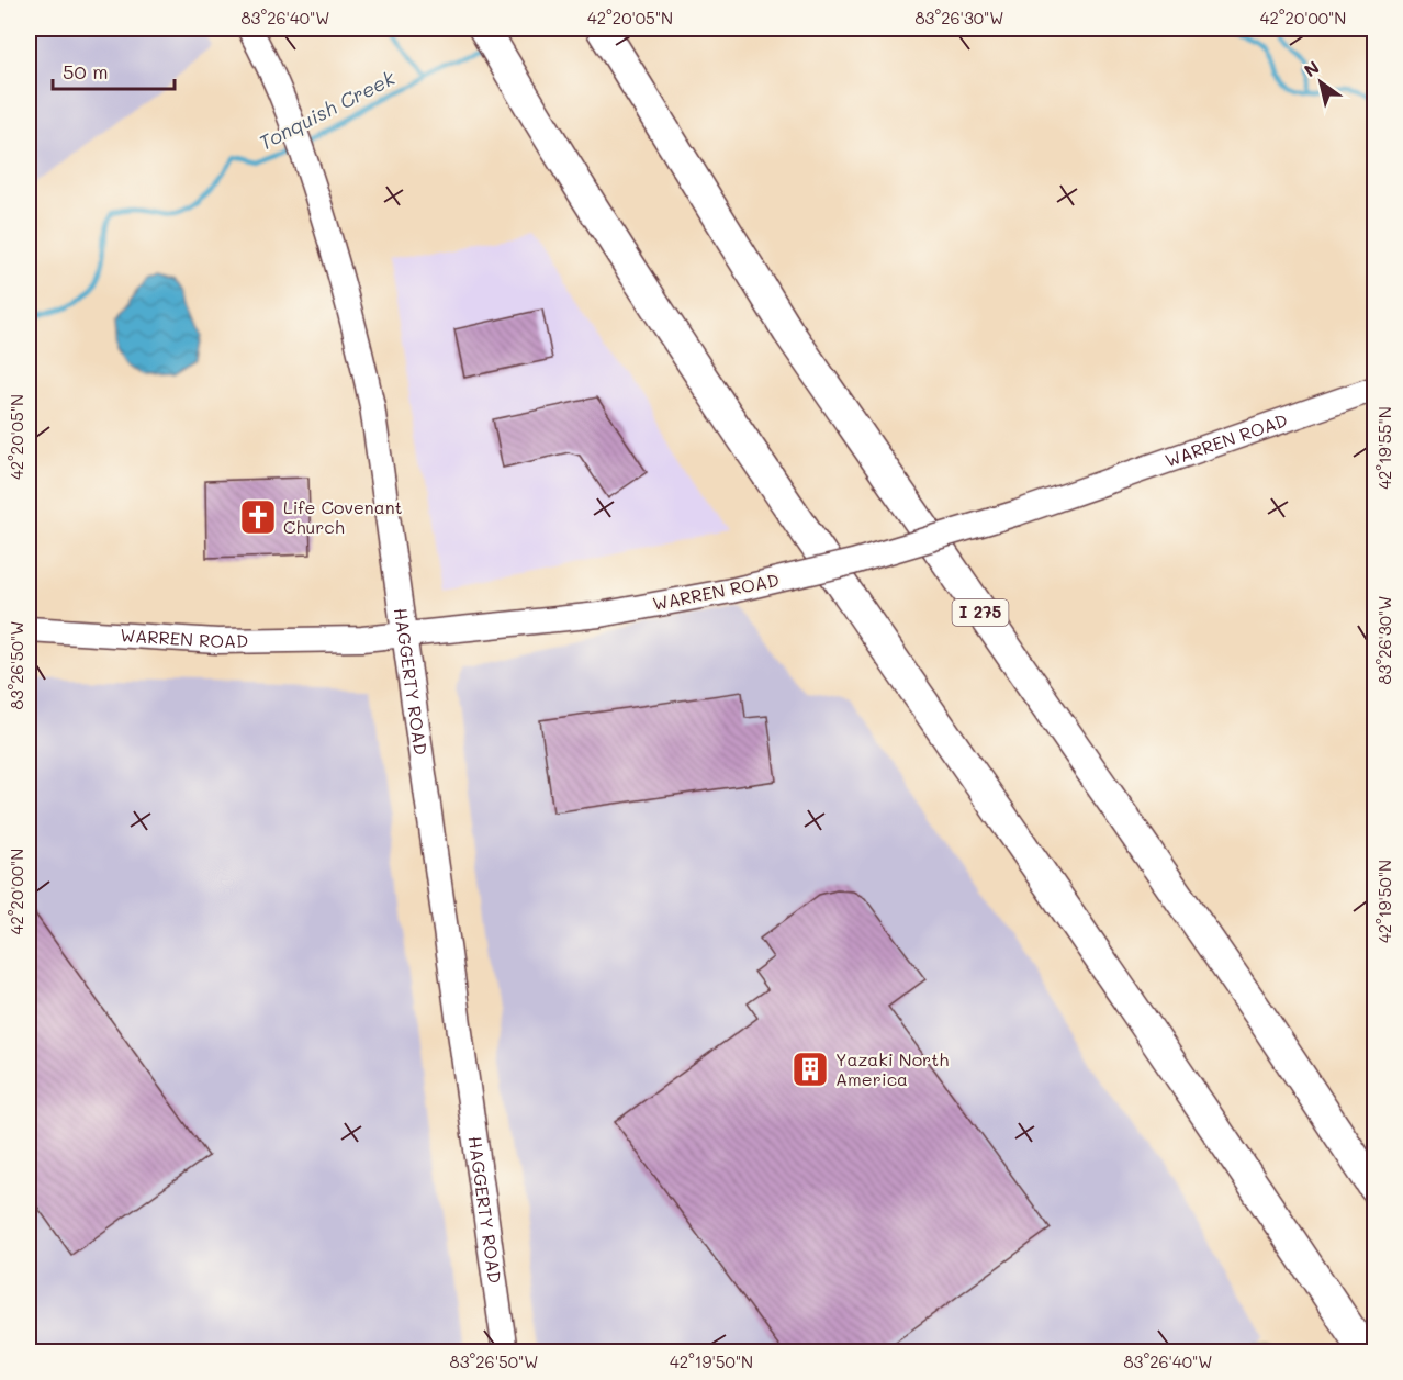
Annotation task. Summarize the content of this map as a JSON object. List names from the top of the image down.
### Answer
{
  "streets": {
    "highway": ["I 275"],
    "main road": ["WARREN ROAD", "HAGGERTY ROAD"]
  },
  "crossings": [
    ["WARREN ROAD", "HAGGERTY ROAD"]
  ],
  "water": ["Tonquish Creek"],
  "places": {
    "church": ["Life Covenant Church"],
    "building": ["Yazaki North America"]
  },
  "scale_bar": "50 m",
  "north": "top left",
  "coordinates": [
    "83°26'40\"W",
    "42°20'05\"N",
    "83°26'30\"W",
    "42°20'00\"N",
    "42°19'55\"N",
    "83°26'50\"W",
    "42°19'50\"N"
  ]
}
